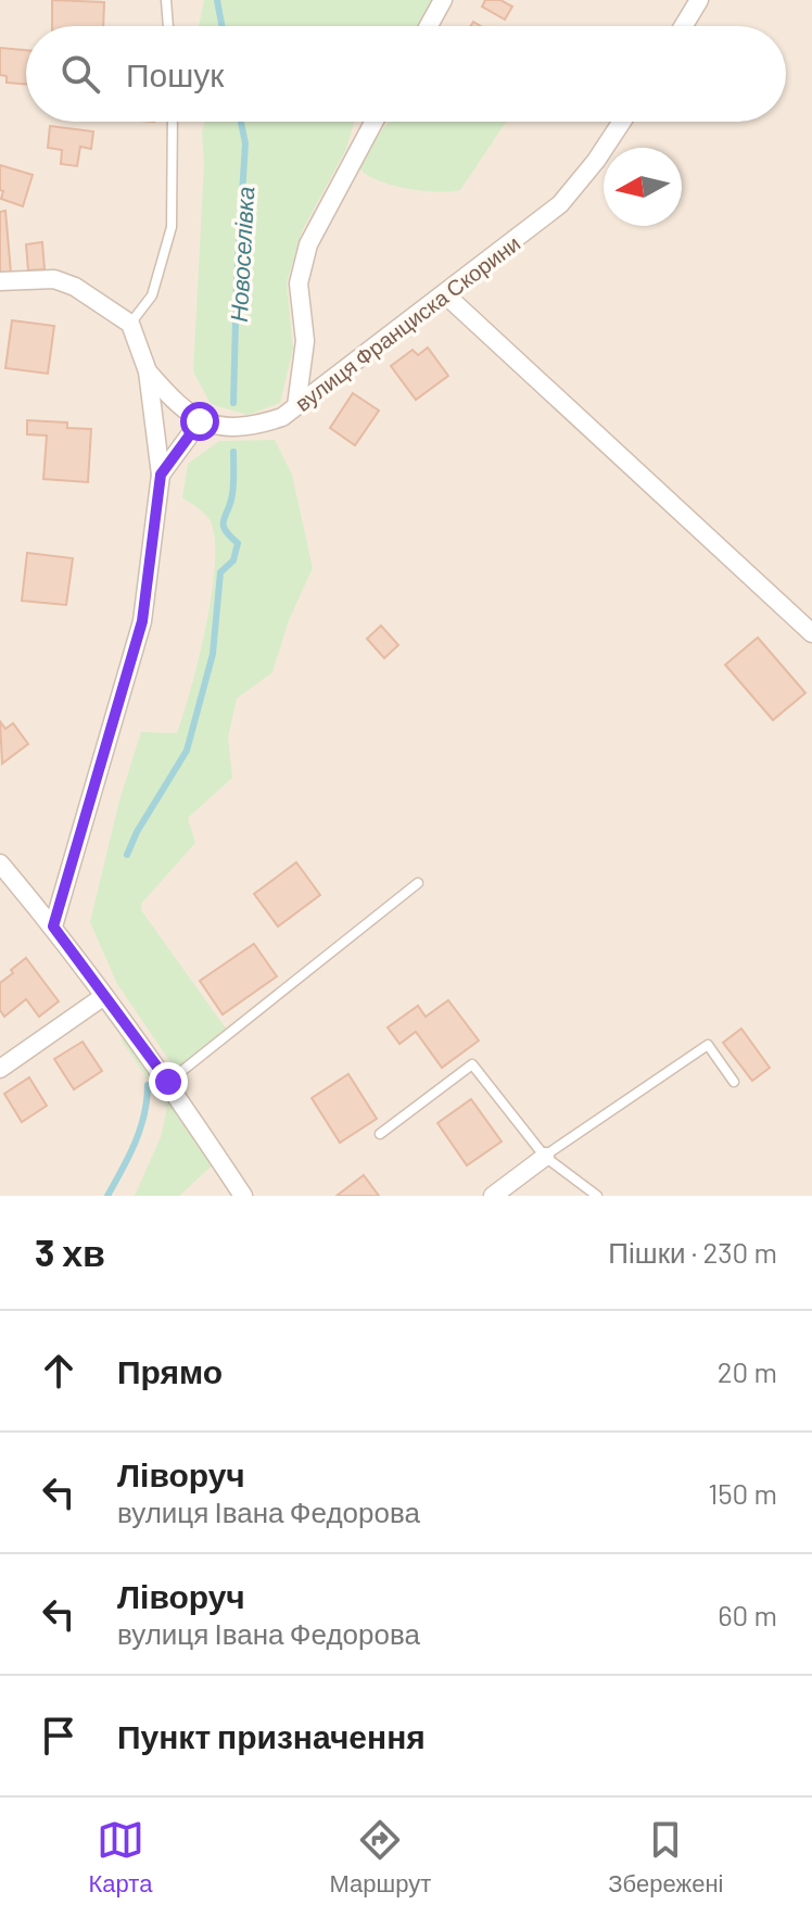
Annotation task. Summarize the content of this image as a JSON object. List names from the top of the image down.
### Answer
{
  "streets": {
    "street": ["вулиця Франциска Скорини"]
  },
  "water": ["Новоселівка"],
  "north": "left",
  "page": {
    "search": "Пошук",
    "heading": ["3 хв", "Пішки · 230 m"],
    "list": [
      ["Прямо", "20 m"],
      ["Ліворуч", "вулиця Івана Федорова", "150 m"],
      ["Ліворуч", "вулиця Івана Федорова", "60 m"],
      "Пункт призначення"
    ],
    "nav": ["Карта", "Маршрут", "Збережені"]
  }
}
